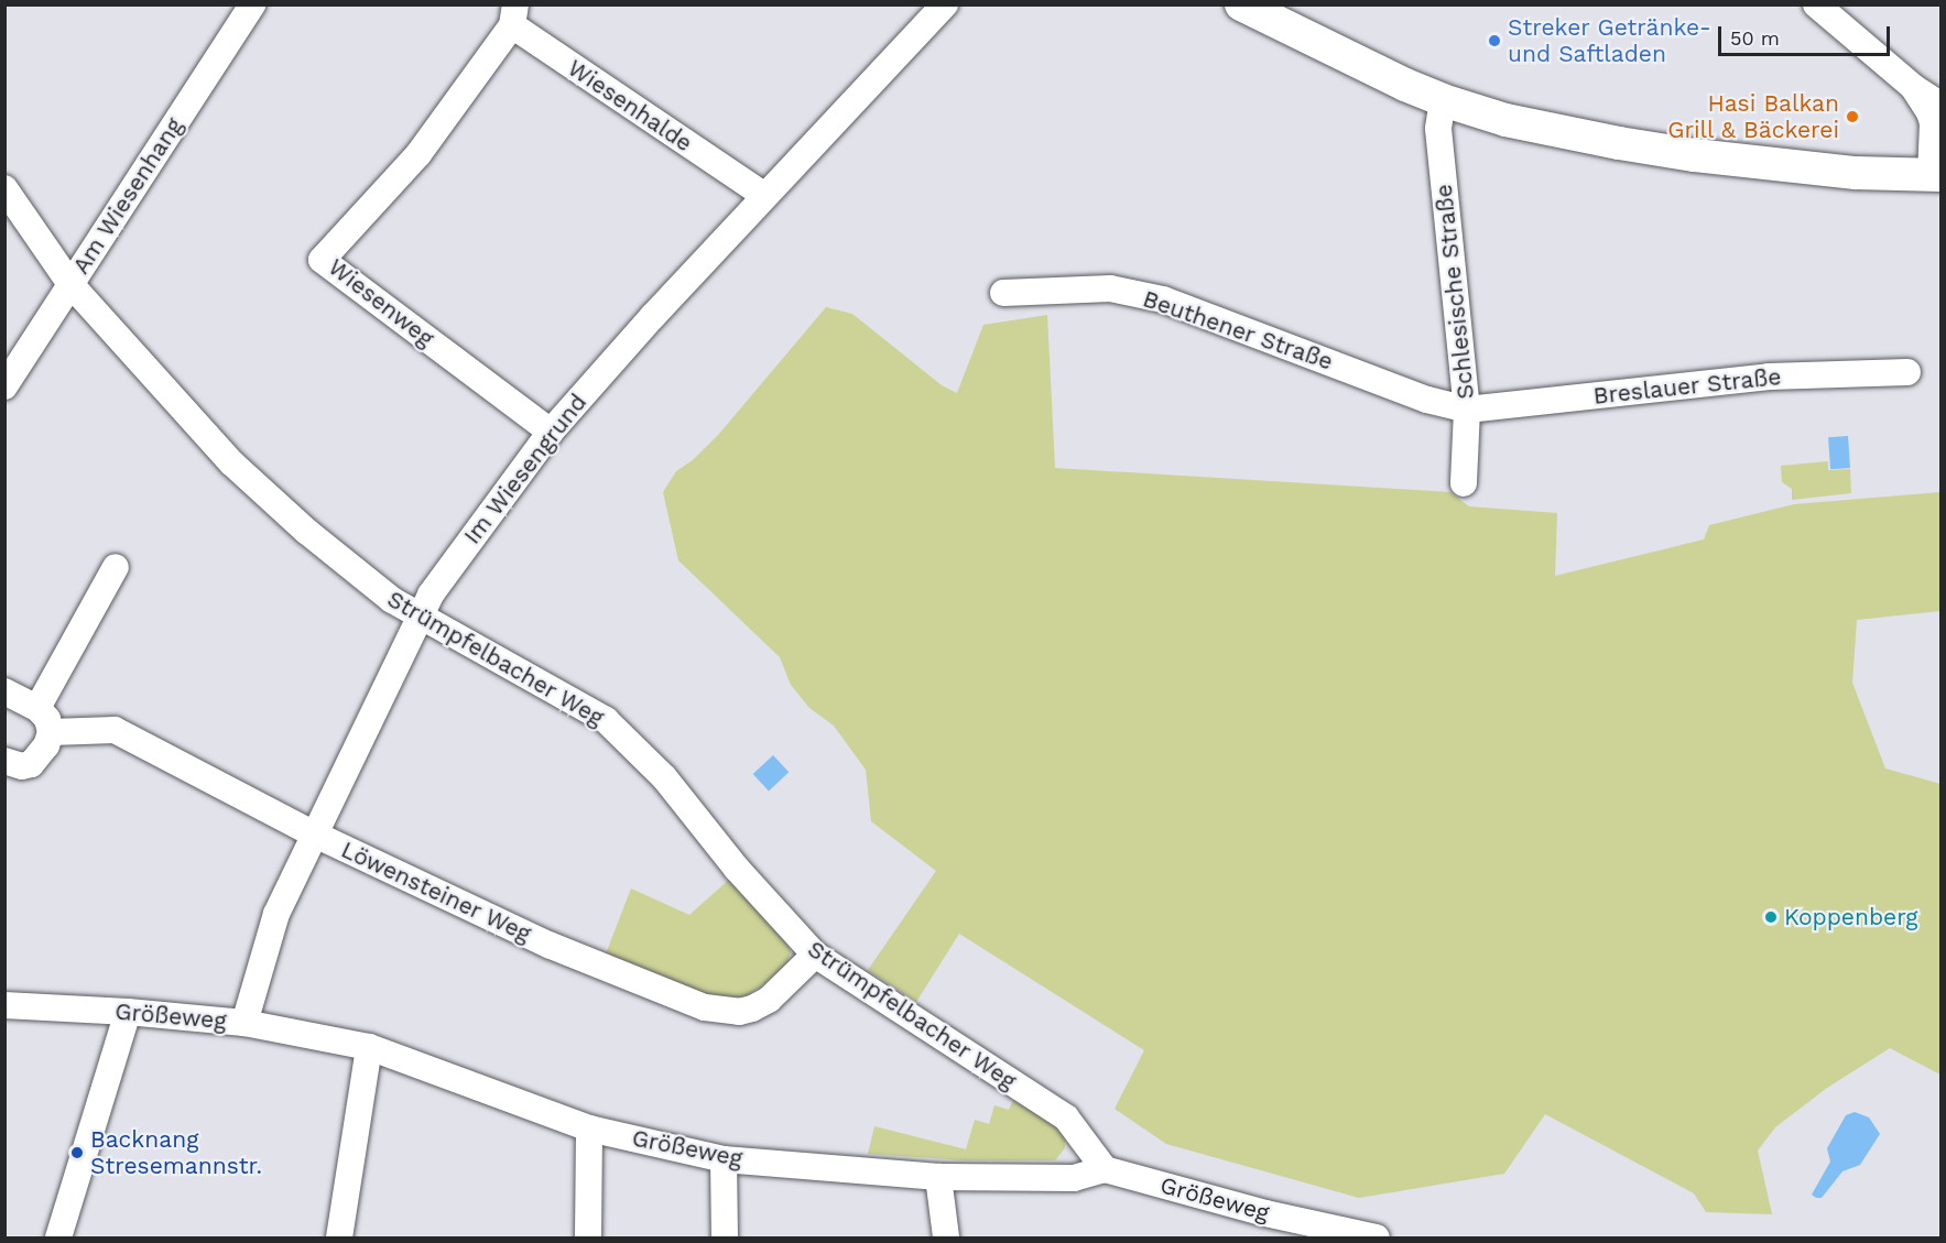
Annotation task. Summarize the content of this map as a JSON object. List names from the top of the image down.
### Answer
{
  "streets": {
    "street": [
      "Wiesenhalde",
      "Am Wiesenhang",
      "Schlesische Straße",
      "Wiesenweg",
      "Beuthener Straße",
      "Breslauer Straße",
      "Im Wiesengrund",
      "Strümpfelbacher Weg",
      "Löwensteiner Weg",
      "Größeweg"
    ]
  },
  "crossings": [
    ["Wiesenhalde", "Wiesenweg"],
    ["Wiesenhalde", "Im Wiesengrund"],
    ["Am Wiesenhang", "Strümpfelbacher Weg"],
    ["Schlesische Straße", "Beuthener Straße"],
    ["Schlesische Straße", "Breslauer Straße"],
    ["Wiesenweg", "Im Wiesengrund"],
    ["Beuthener Straße", "Breslauer Straße"],
    ["Im Wiesengrund", "Strümpfelbacher Weg"],
    ["Im Wiesengrund", "Löwensteiner Weg"],
    ["Im Wiesengrund", "Größeweg"],
    ["Strümpfelbacher Weg", "Löwensteiner Weg"],
    ["Strümpfelbacher Weg", "Größeweg"]
  ],
  "places": [
    "Streker Getränke- und Saftladen",
    "Hasi Balkan Grill & Bäckerei",
    "Koppenberg",
    "Backnang Stresemannstr."
  ],
  "scale_bar": "50 m"
}
